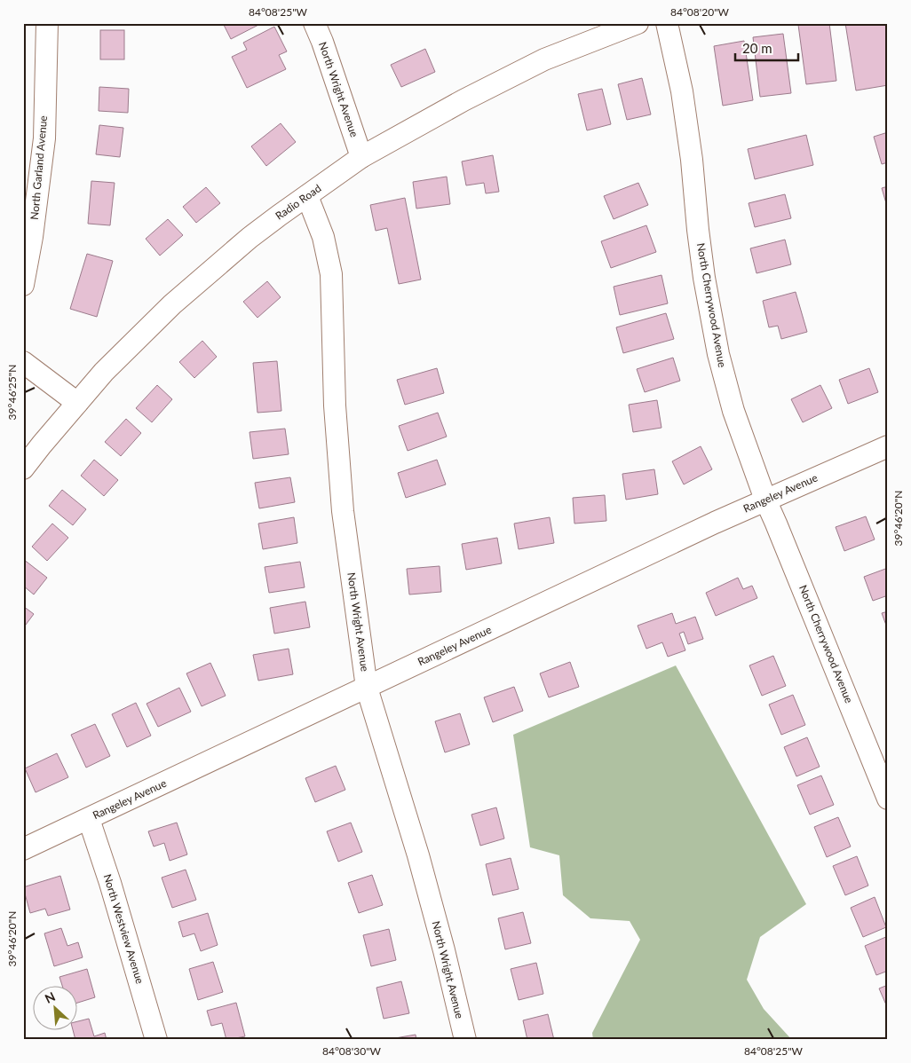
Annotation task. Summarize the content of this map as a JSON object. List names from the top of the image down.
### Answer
{
  "streets": {
    "street": [
      "North Wright Avenue",
      "North Garland Avenue",
      "Radio Road",
      "North Cherrywood Avenue",
      "Rangeley Avenue",
      "North Westview Avenue"
    ]
  },
  "crossings": [
    ["North Wright Avenue", "Radio Road"],
    ["North Wright Avenue", "Rangeley Avenue"],
    ["North Cherrywood Avenue", "Rangeley Avenue"],
    ["Rangeley Avenue", "North Westview Avenue"]
  ],
  "scale_bar": "20 m",
  "north": "top left",
  "coordinates": [
    "84°08'25\"W",
    "84°08'20\"W",
    "39°46'25\"N",
    "39°46'20\"N",
    "84°08'30\"W"
  ]
}
